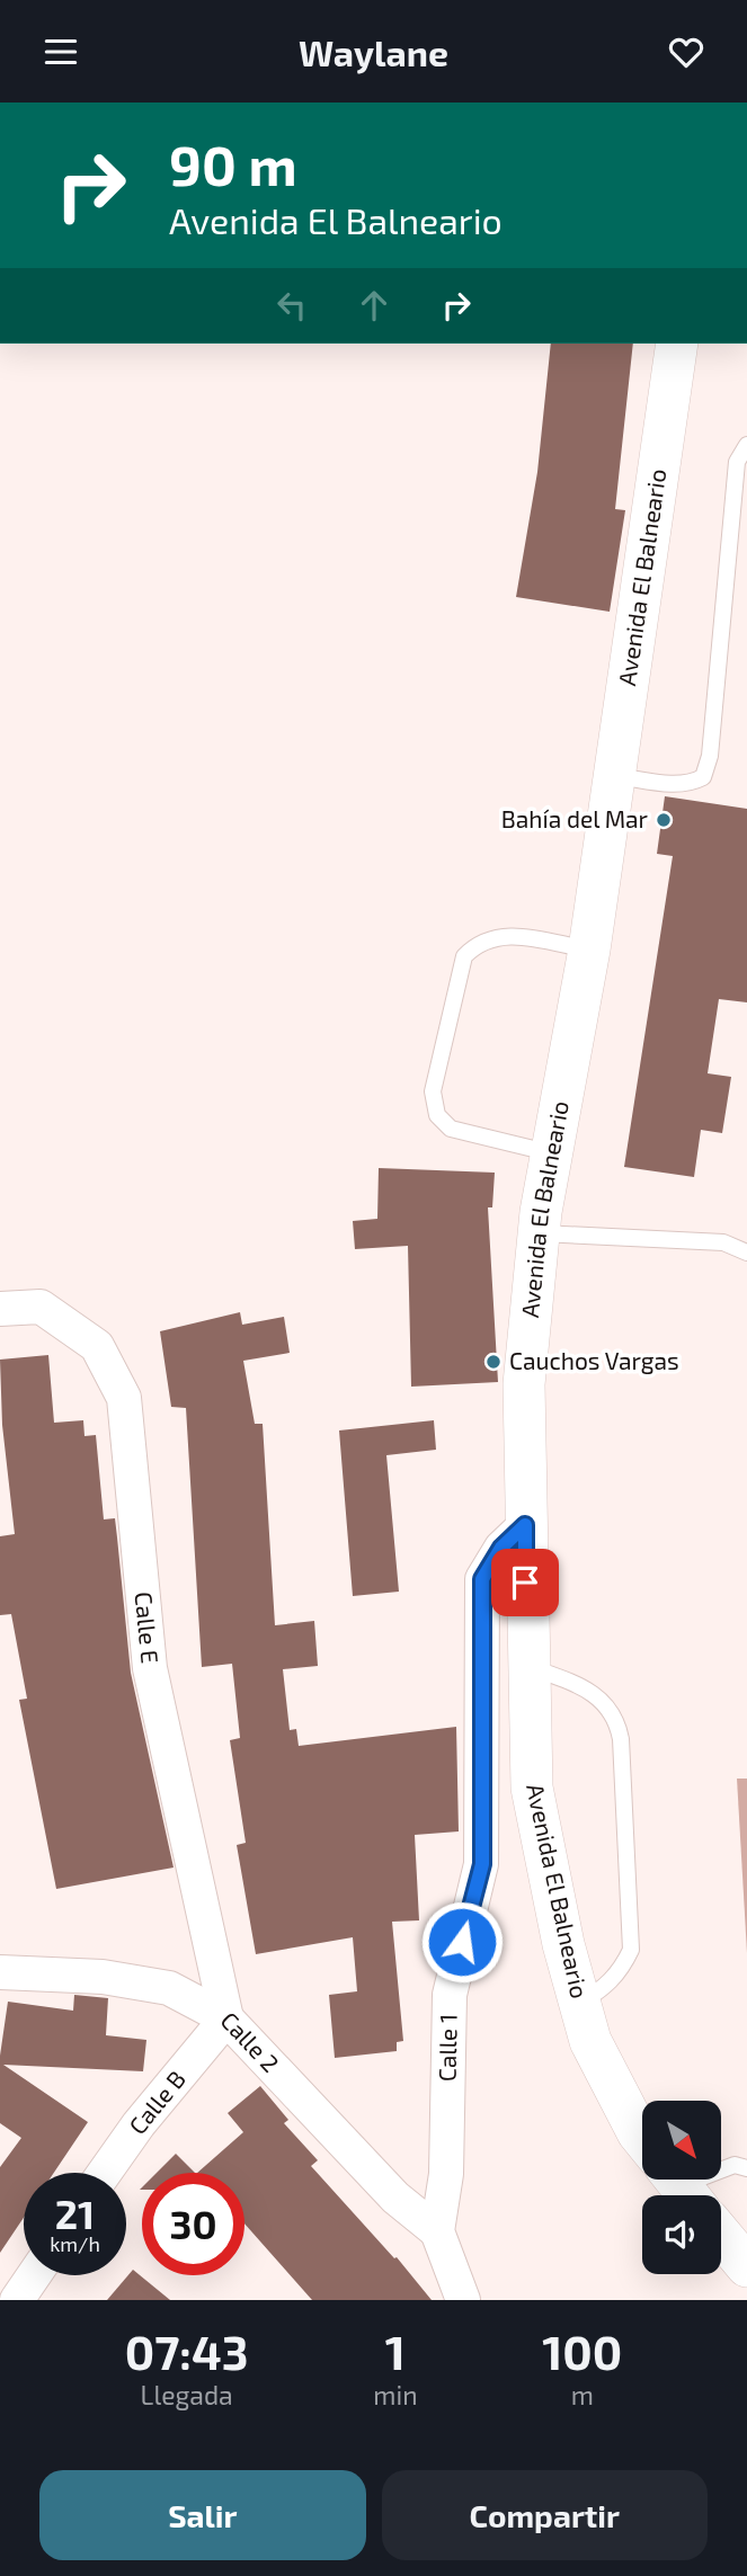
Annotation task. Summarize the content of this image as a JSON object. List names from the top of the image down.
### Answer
{
  "streets": {
    "street": [
      "Avenida El Balneario",
      "Calle E",
      "Calle 2",
      "Calle 1",
      "Calle B"
    ]
  },
  "crossings": [
    ["Avenida El Balneario", "Calle 1"],
    ["Calle E", "Calle 2"],
    ["Calle E", "Calle B"],
    ["Calle 2", "Calle 1"],
    ["Calle 2", "Calle B"]
  ],
  "places": ["Bahía del Mar", "Cauchos Vargas"],
  "north": "bottom right",
  "page": {
    "header": "Waylane",
    "turn": ["90 m", "Avenida El Balneario"],
    "speed": "21 km/h",
    "limit": "30",
    "eta": [
      "07:43",
      "Llegada",
      "1",
      "min",
      "100",
      "m"
    ],
    "buttons": ["Salir", "Compartir"]
  }
}
